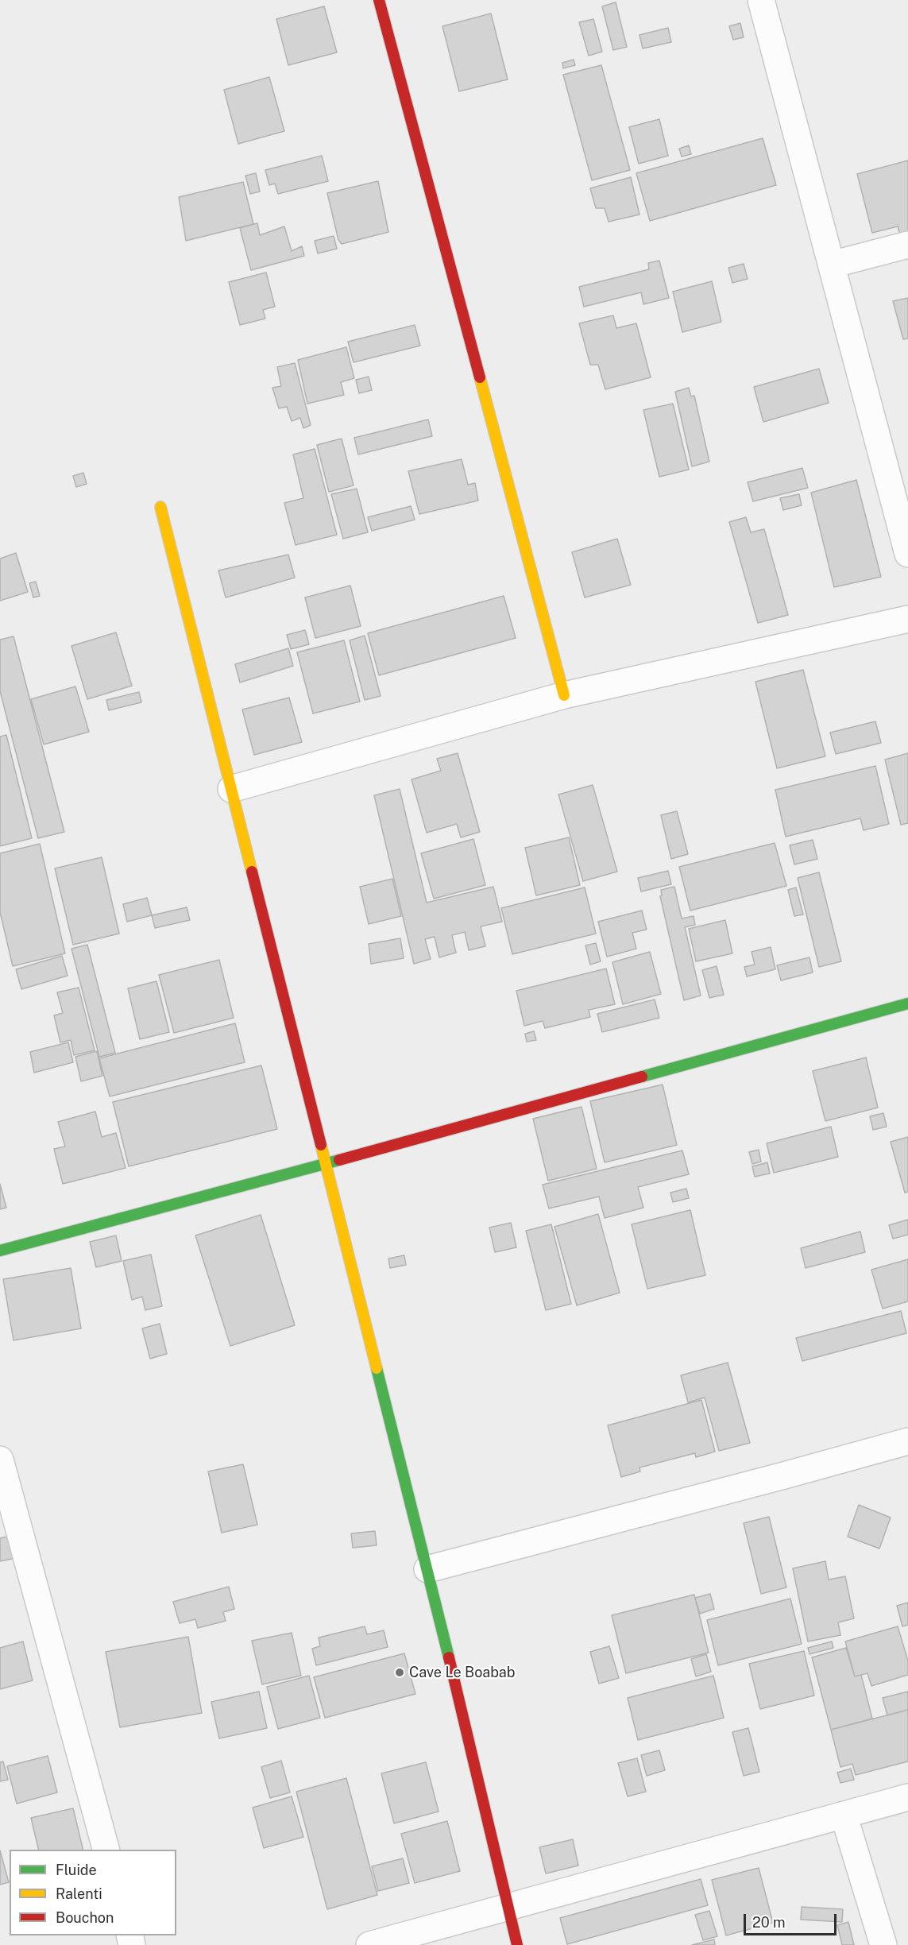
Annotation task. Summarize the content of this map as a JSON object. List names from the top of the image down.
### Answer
{
  "places": ["Cave Le Boabab"],
  "legend": ["Fluide", "Ralenti", "Bouchon"],
  "scale_bar": "20 m"
}
